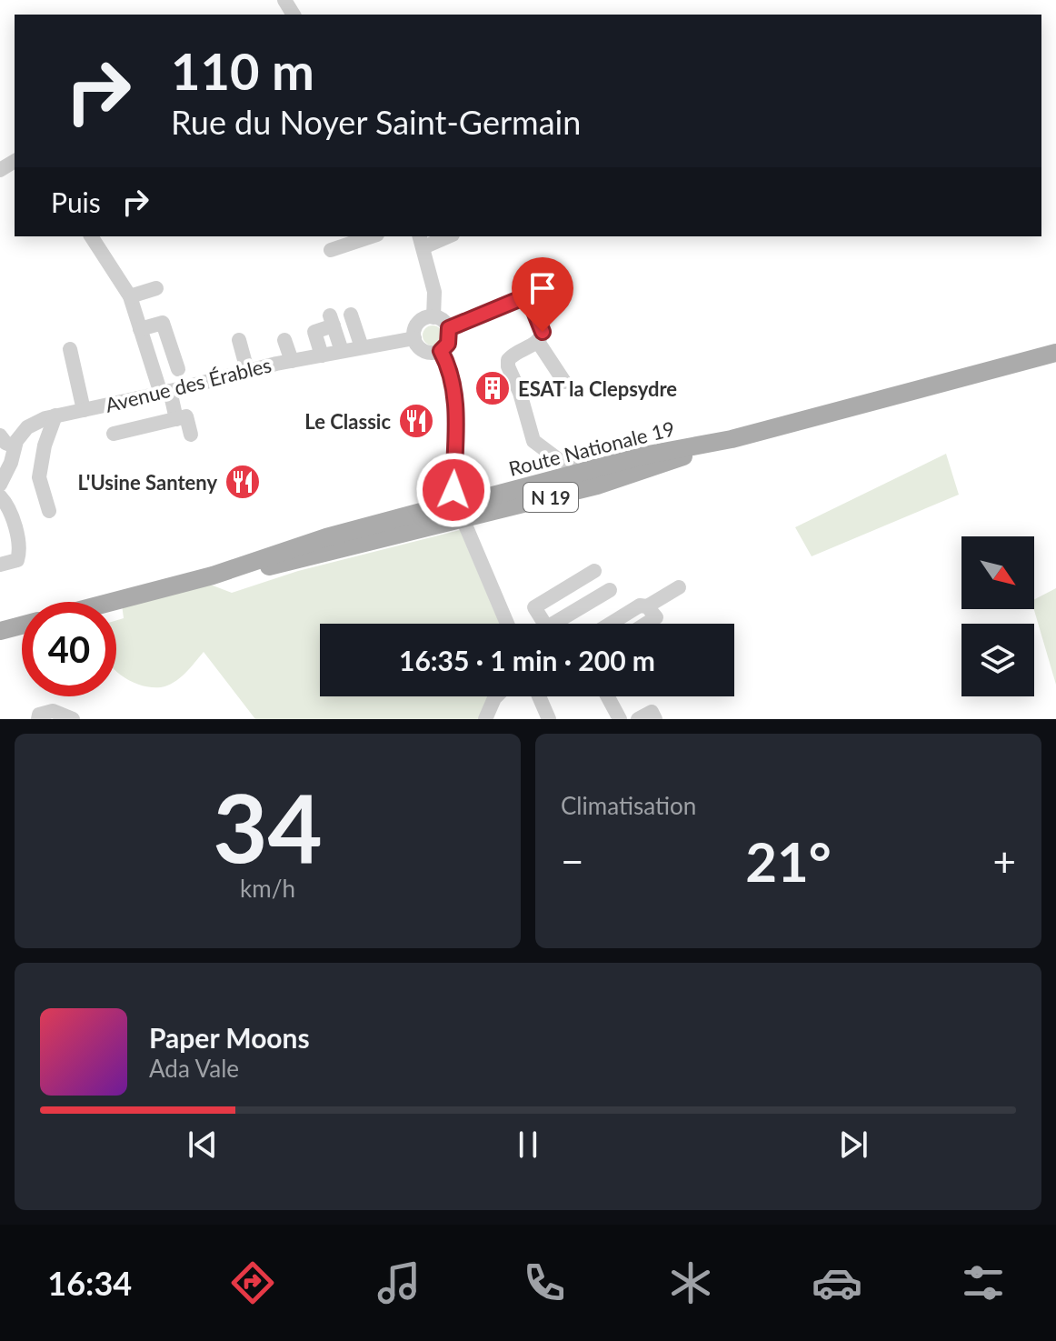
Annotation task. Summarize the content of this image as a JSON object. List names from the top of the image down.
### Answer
{
  "streets": {
    "main road": ["Route Nationale 19", "N 19"],
    "street": ["Avenue des Érables"]
  },
  "places": {
    "building": ["ESAT la Clepsydre"],
    "restaurant": ["Le Classic", "L'Usine Santeny"]
  },
  "north": "bottom right",
  "page": {
    "turn": ["110 m", "Rue du Noyer Saint-Germain"],
    "then": "Puis",
    "limit": "40",
    "trip": "16:35 · 1 min · 200 m",
    "tile": [
      ["34", "km/h"],
      "Climatisation"
    ],
    "heat": ["−", "21°", "+"],
    "song": ["Paper Moons", "Ada Vale"],
    "tabs": "16:34"
  }
}
